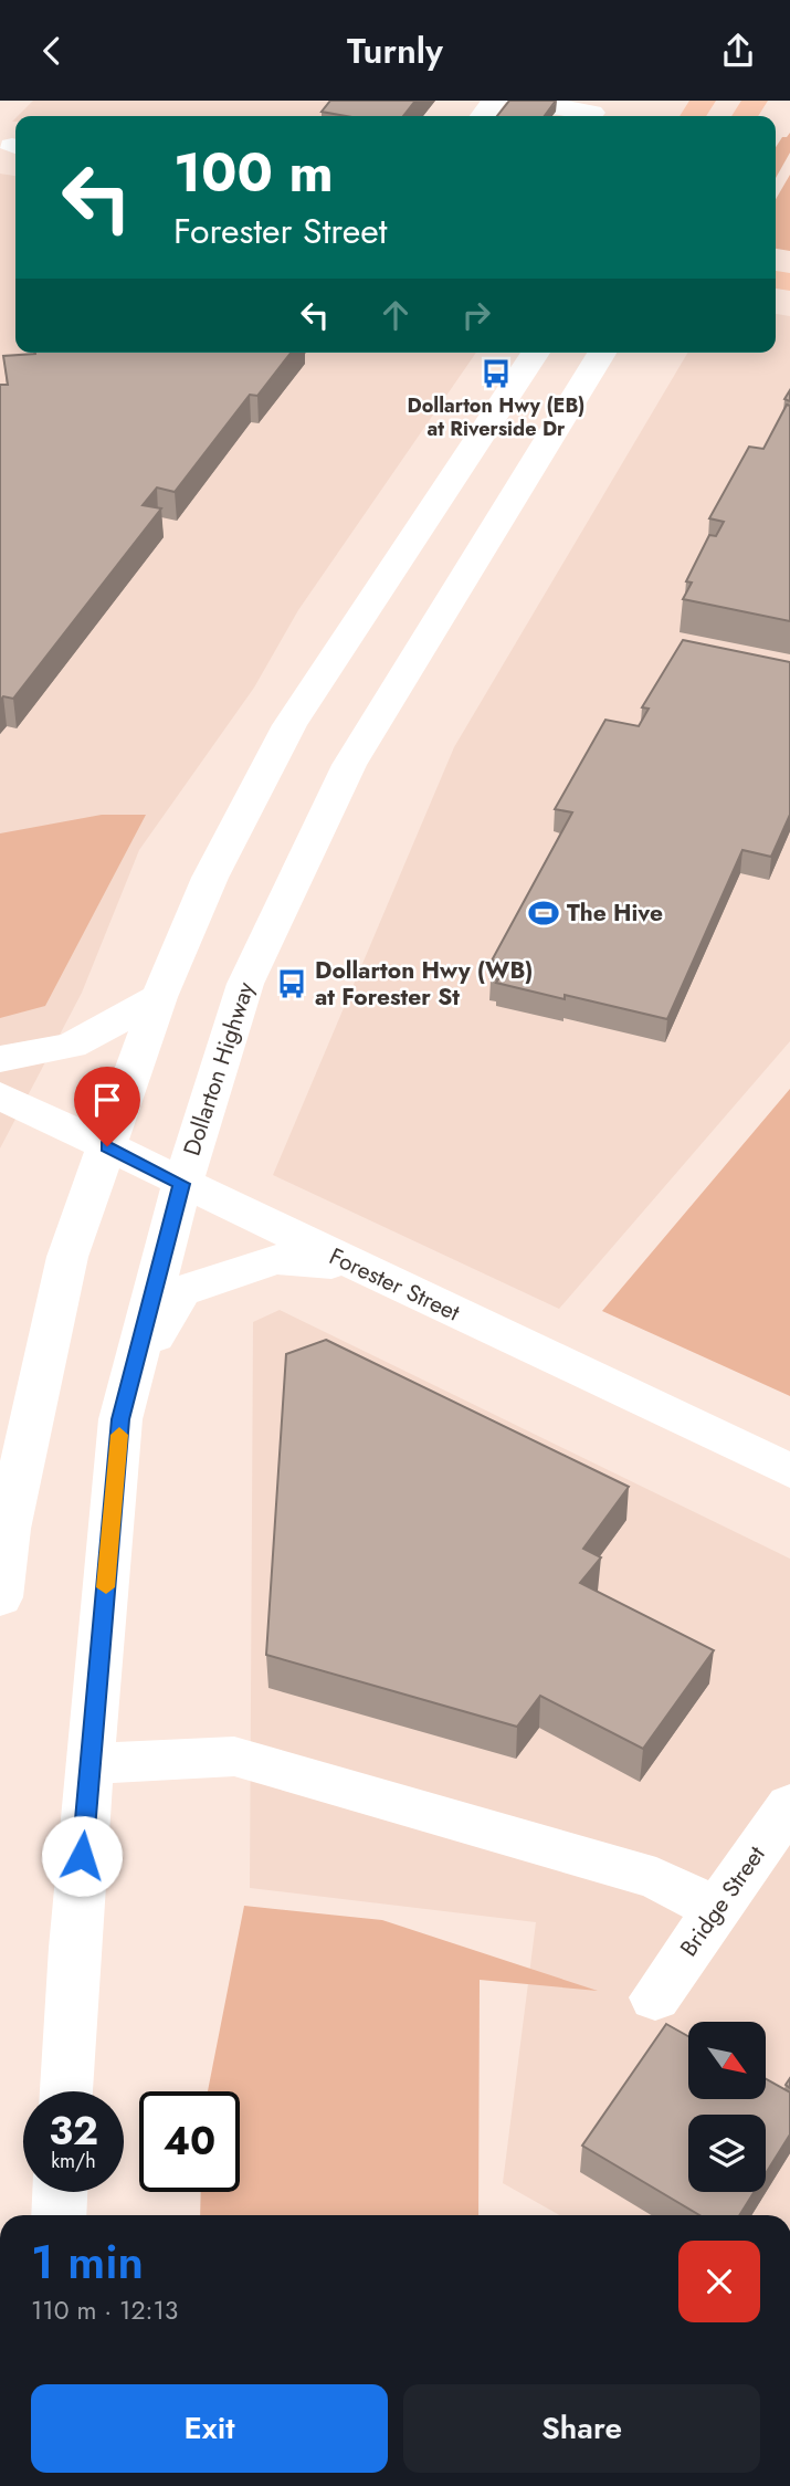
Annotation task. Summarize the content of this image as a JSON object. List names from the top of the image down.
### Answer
{
  "streets": {
    "street": ["Dollarton Highway", "Forester Street", "Bridge Street"]
  },
  "crossings": [
    ["Dollarton Highway", "Forester Street"]
  ],
  "places": {
    "bus stop": ["Dollarton Hwy (EB) at Riverside Dr", "Dollarton Hwy (WB) at Forester St"],
    "sports": ["The Hive"]
  },
  "north": "bottom right",
  "page": {
    "header": "Turnly",
    "turn": ["100 m", "Forester Street"],
    "speed": "32 km/h",
    "limit": "40",
    "heading": ["1 min", "110 m · 12:13"],
    "buttons": ["Exit", "Share"]
  }
}
